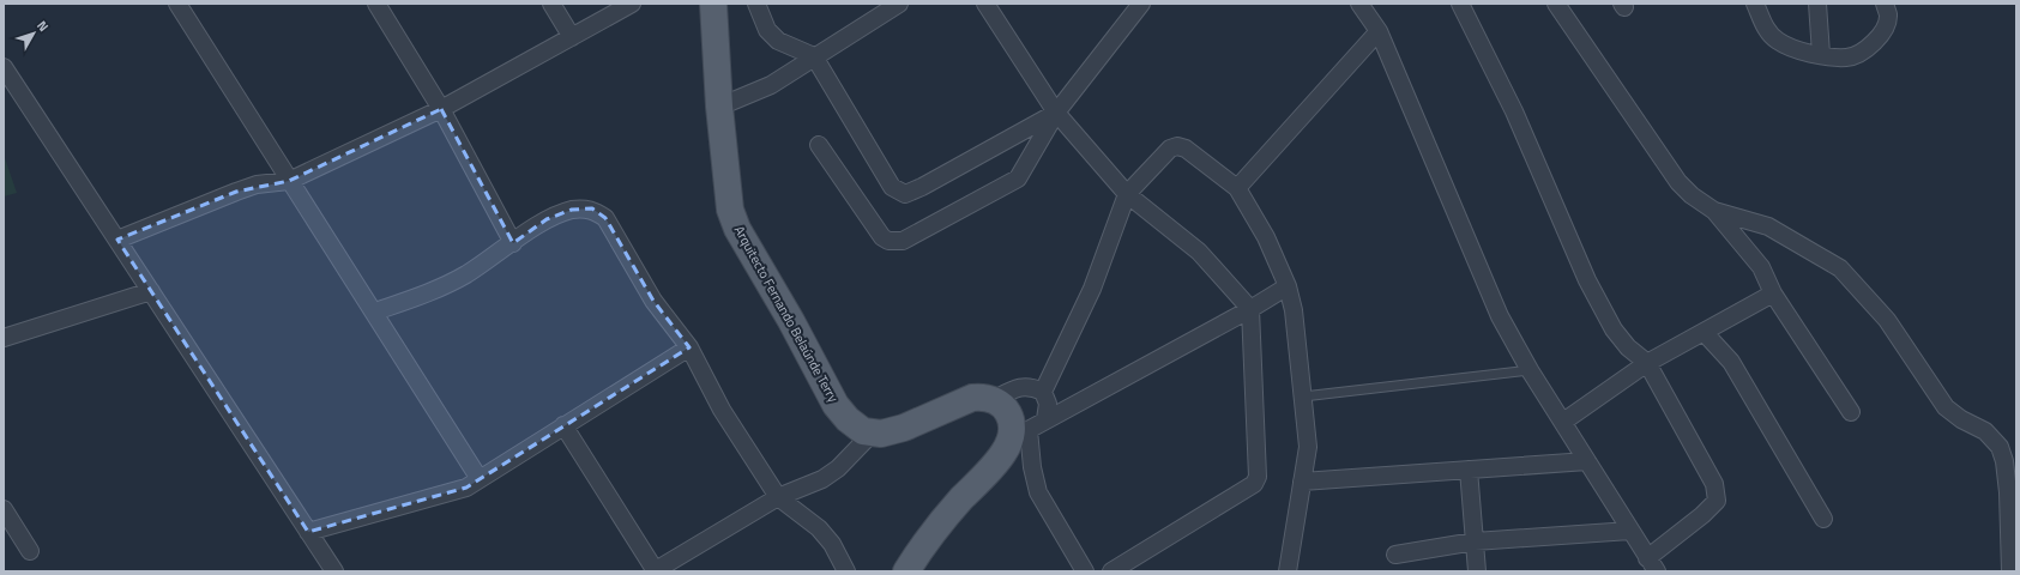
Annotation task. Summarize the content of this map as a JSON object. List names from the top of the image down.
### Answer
{
  "streets": {
    "main road": ["Arquitecto Fernando Belaúnde Terry"]
  },
  "north": "top right"
}
